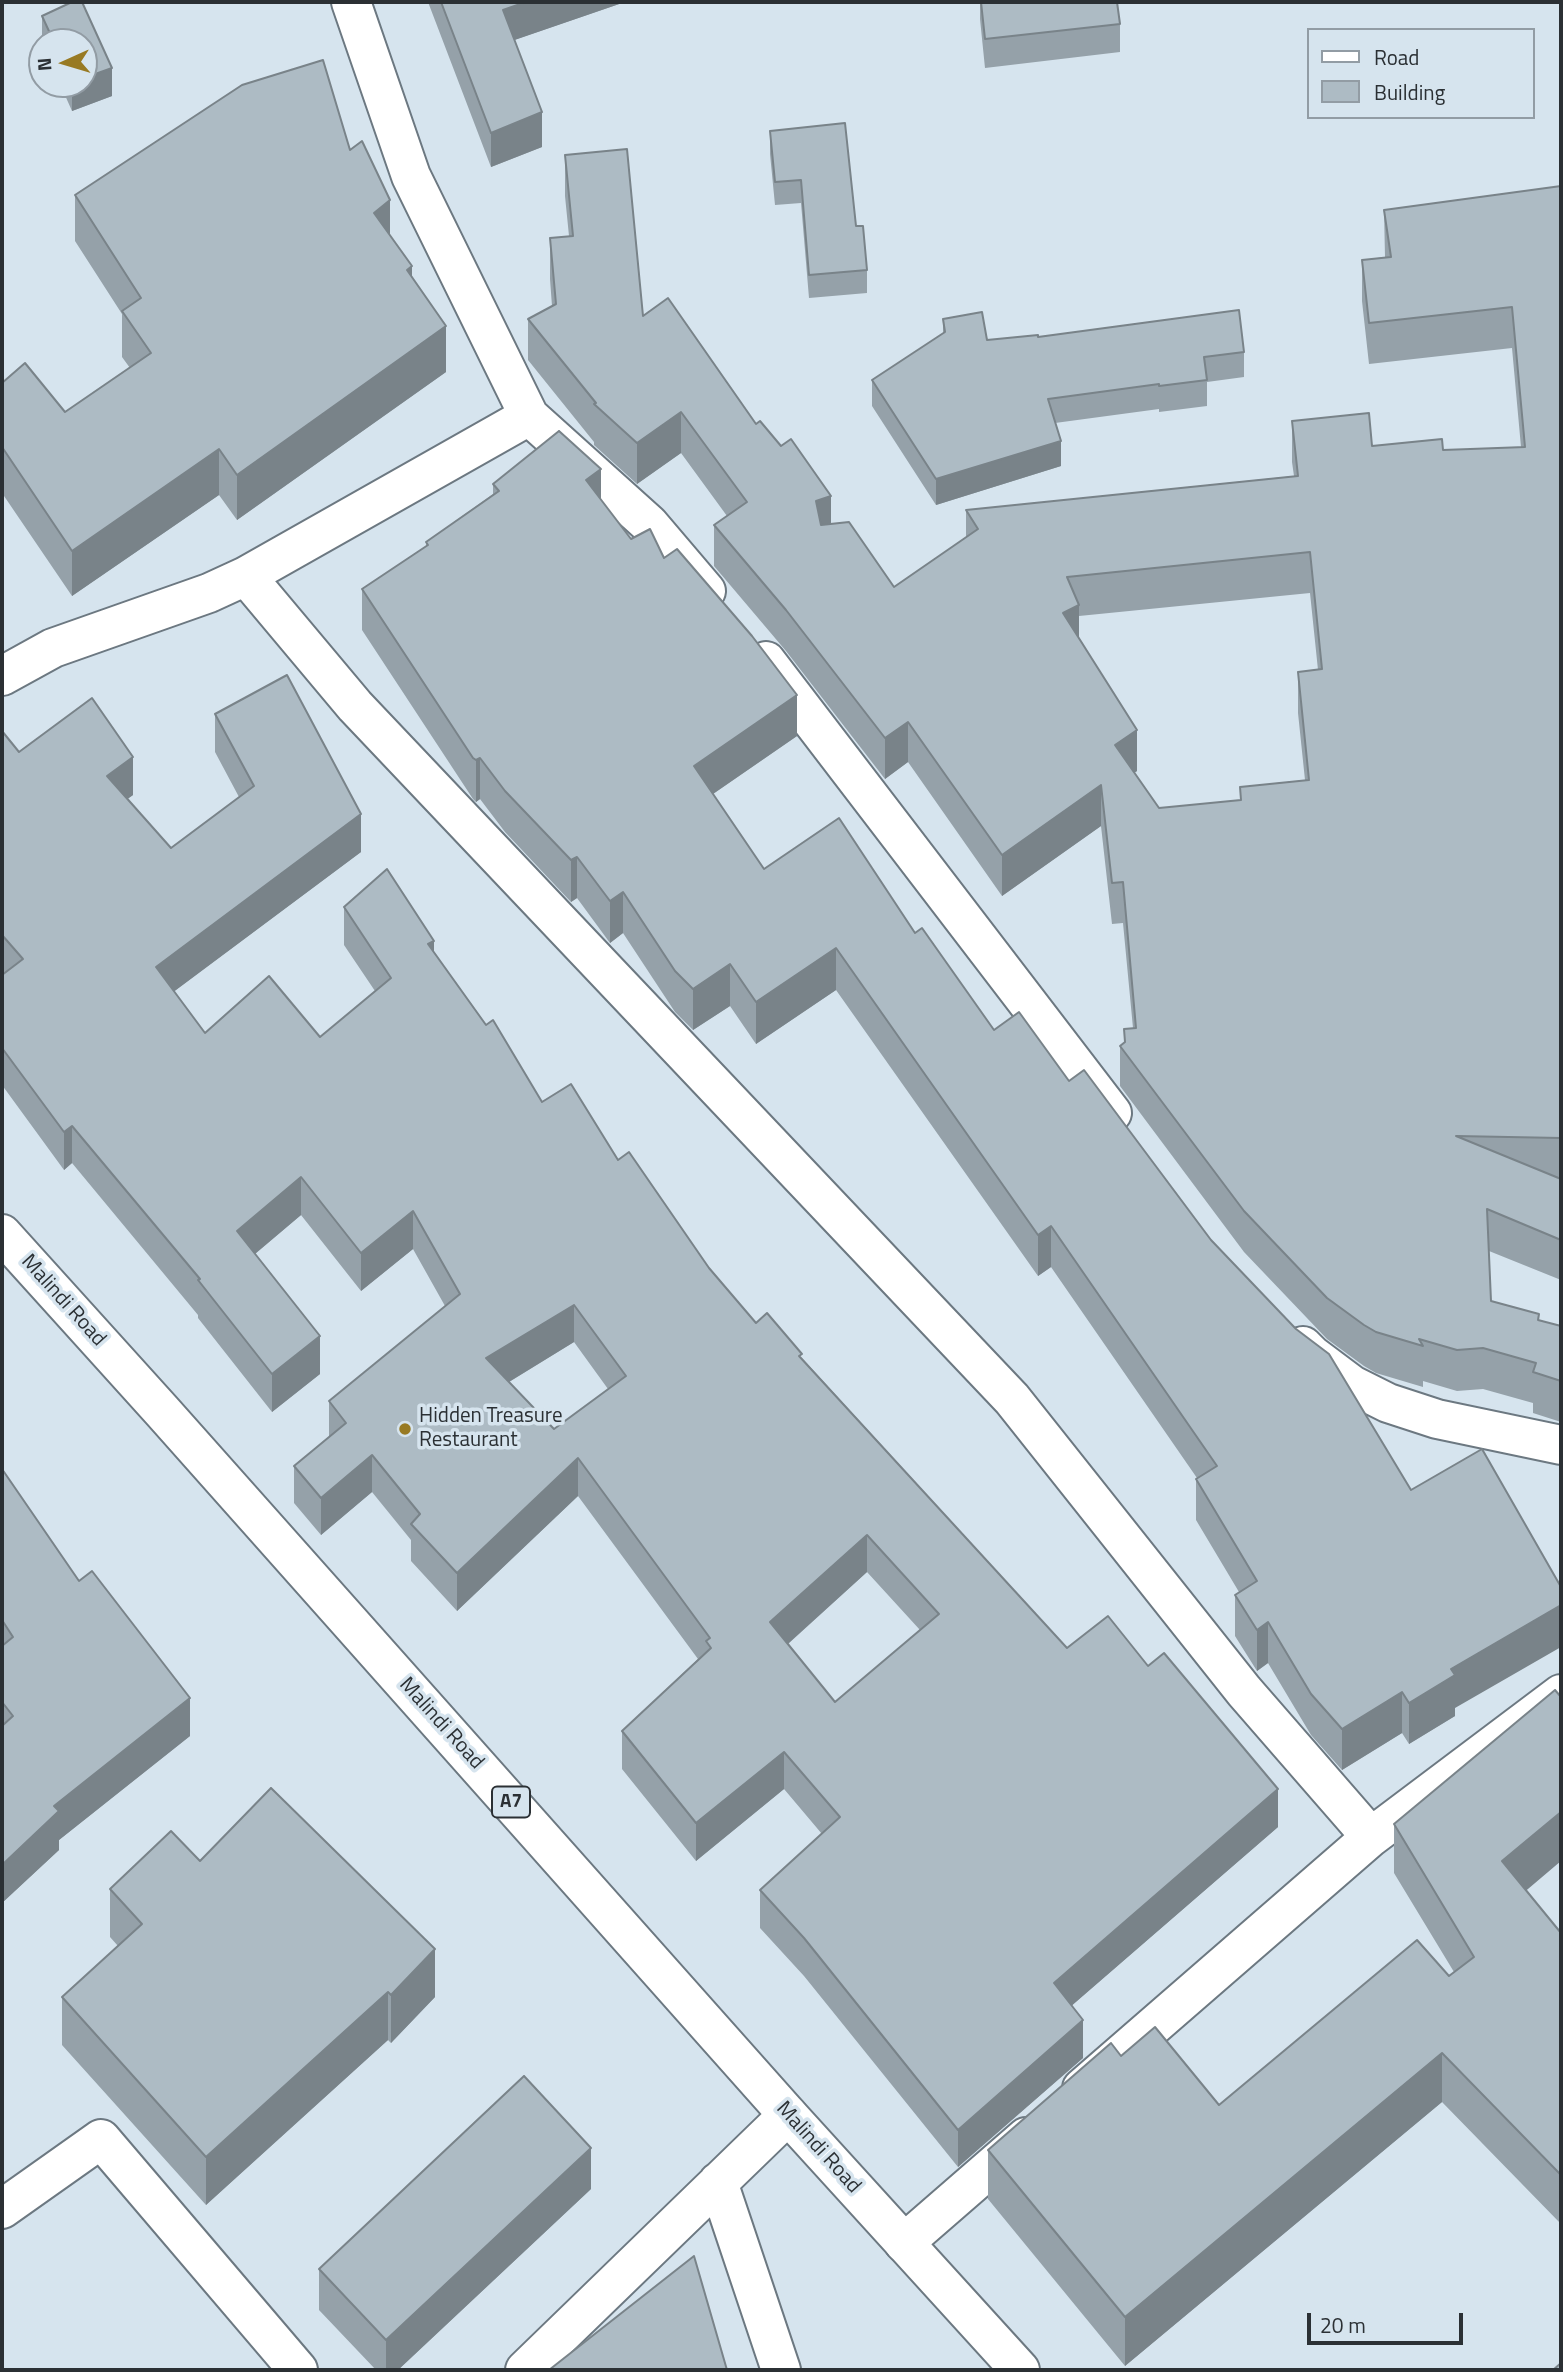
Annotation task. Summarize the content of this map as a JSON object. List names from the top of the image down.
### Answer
{
  "streets": {
    "main road": ["Malindi Road", "A7"]
  },
  "places": ["Hidden Treasure Restaurant"],
  "legend": ["Road", "Building"],
  "scale_bar": "20 m",
  "north": "left"
}
